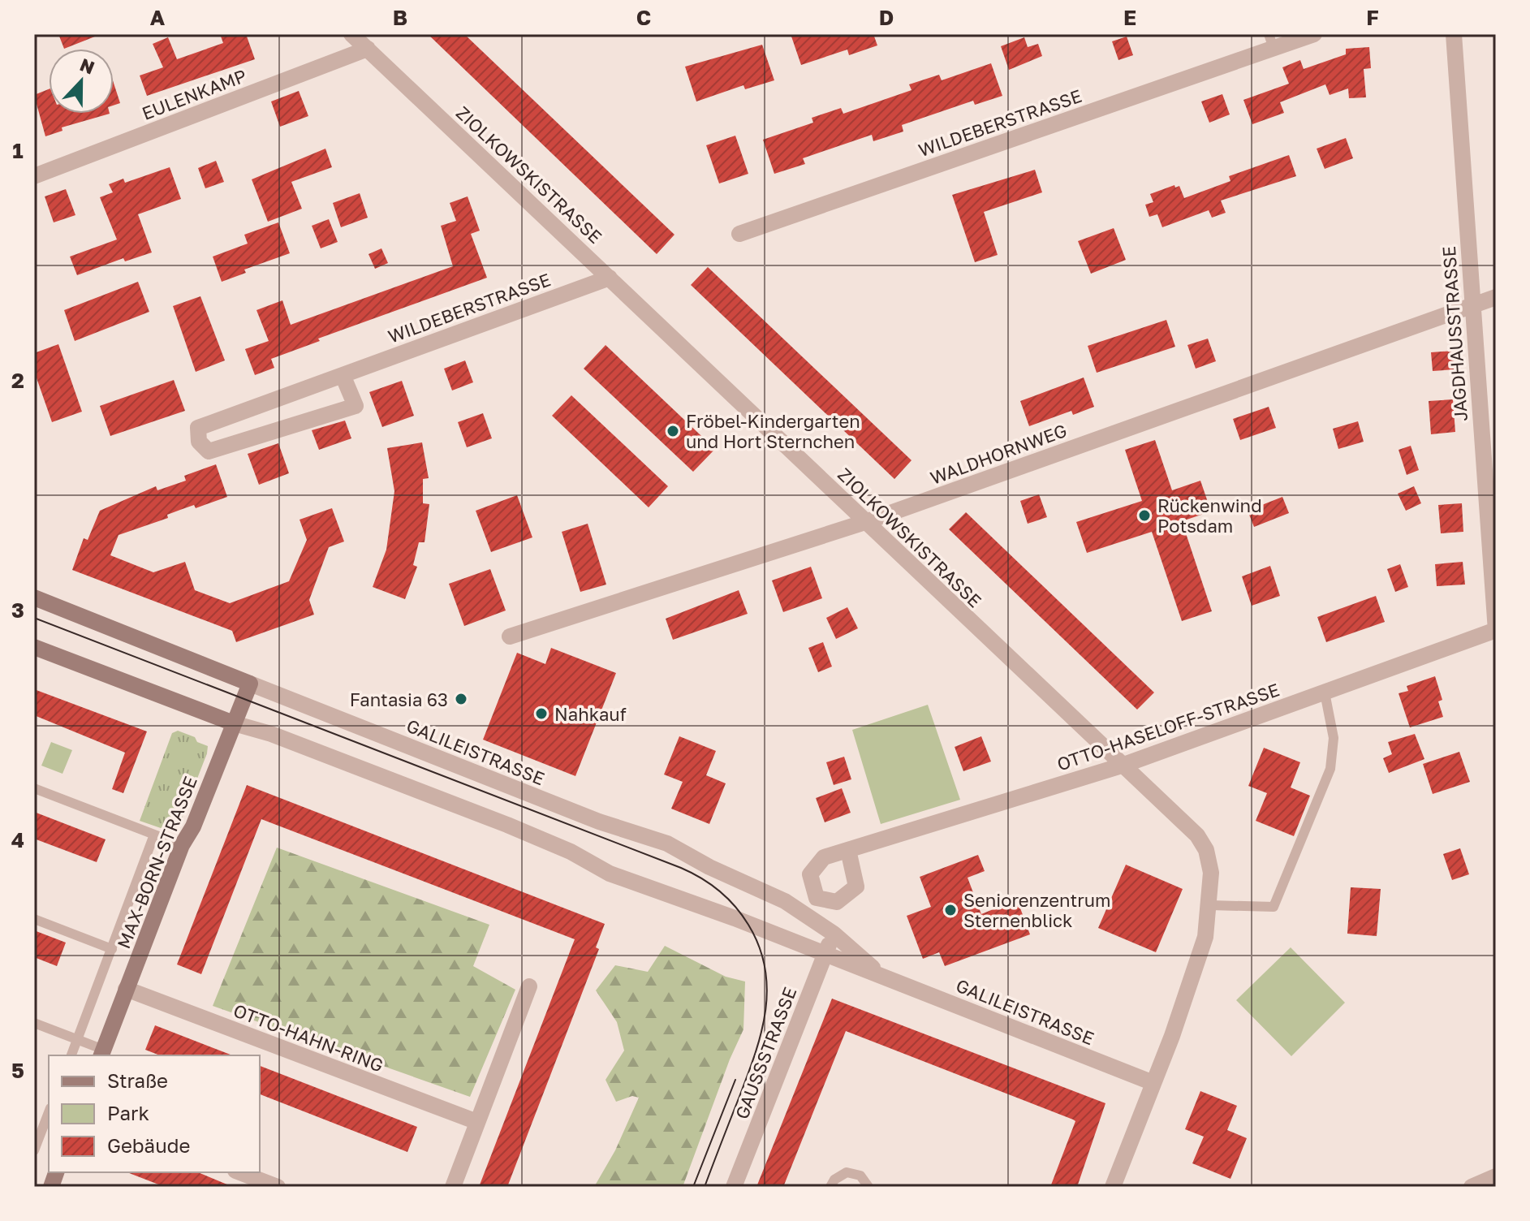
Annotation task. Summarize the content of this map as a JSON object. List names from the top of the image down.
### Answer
{
  "streets": {
    "street": [
      "EULENKAMP",
      "WILDEBERSTRASSE",
      "ZIOLKOWSKISTRASSE",
      "JAGDHAUSSTRASSE",
      "WALDHORNWEG",
      "OTTO-HASELOFF-STRASSE",
      "GALILEISTRASSE",
      "MAX-BORN-STRASSE",
      "OTTO-HAHN-RING",
      "GAUSSSTRASSE"
    ]
  },
  "crossings": [
    ["EULENKAMP", "ZIOLKOWSKISTRASSE"],
    ["WILDEBERSTRASSE", "ZIOLKOWSKISTRASSE"],
    ["ZIOLKOWSKISTRASSE", "WALDHORNWEG"],
    ["ZIOLKOWSKISTRASSE", "OTTO-HASELOFF-STRASSE"],
    ["ZIOLKOWSKISTRASSE", "GALILEISTRASSE"],
    ["JAGDHAUSSTRASSE", "WALDHORNWEG"],
    ["JAGDHAUSSTRASSE", "OTTO-HASELOFF-STRASSE"],
    ["GALILEISTRASSE", "MAX-BORN-STRASSE"],
    ["GALILEISTRASSE", "GAUSSSTRASSE"],
    ["MAX-BORN-STRASSE", "OTTO-HAHN-RING"]
  ],
  "places": [
    "Fröbel-Kindergarten und Hort Sternchen",
    "Rückenwind Potsdam",
    "Fantasia 63",
    "Nahkauf",
    "Seniorenzentrum Sternenblick"
  ],
  "legend": ["Straße", "Park", "Gebäude"],
  "north": "top",
  "grid": {
    "columns": [
      "A",
      "B",
      "C",
      "D",
      "E",
      "F"
    ],
    "rows": [
      "1",
      "2",
      "3",
      "4",
      "5"
    ]
  }
}
